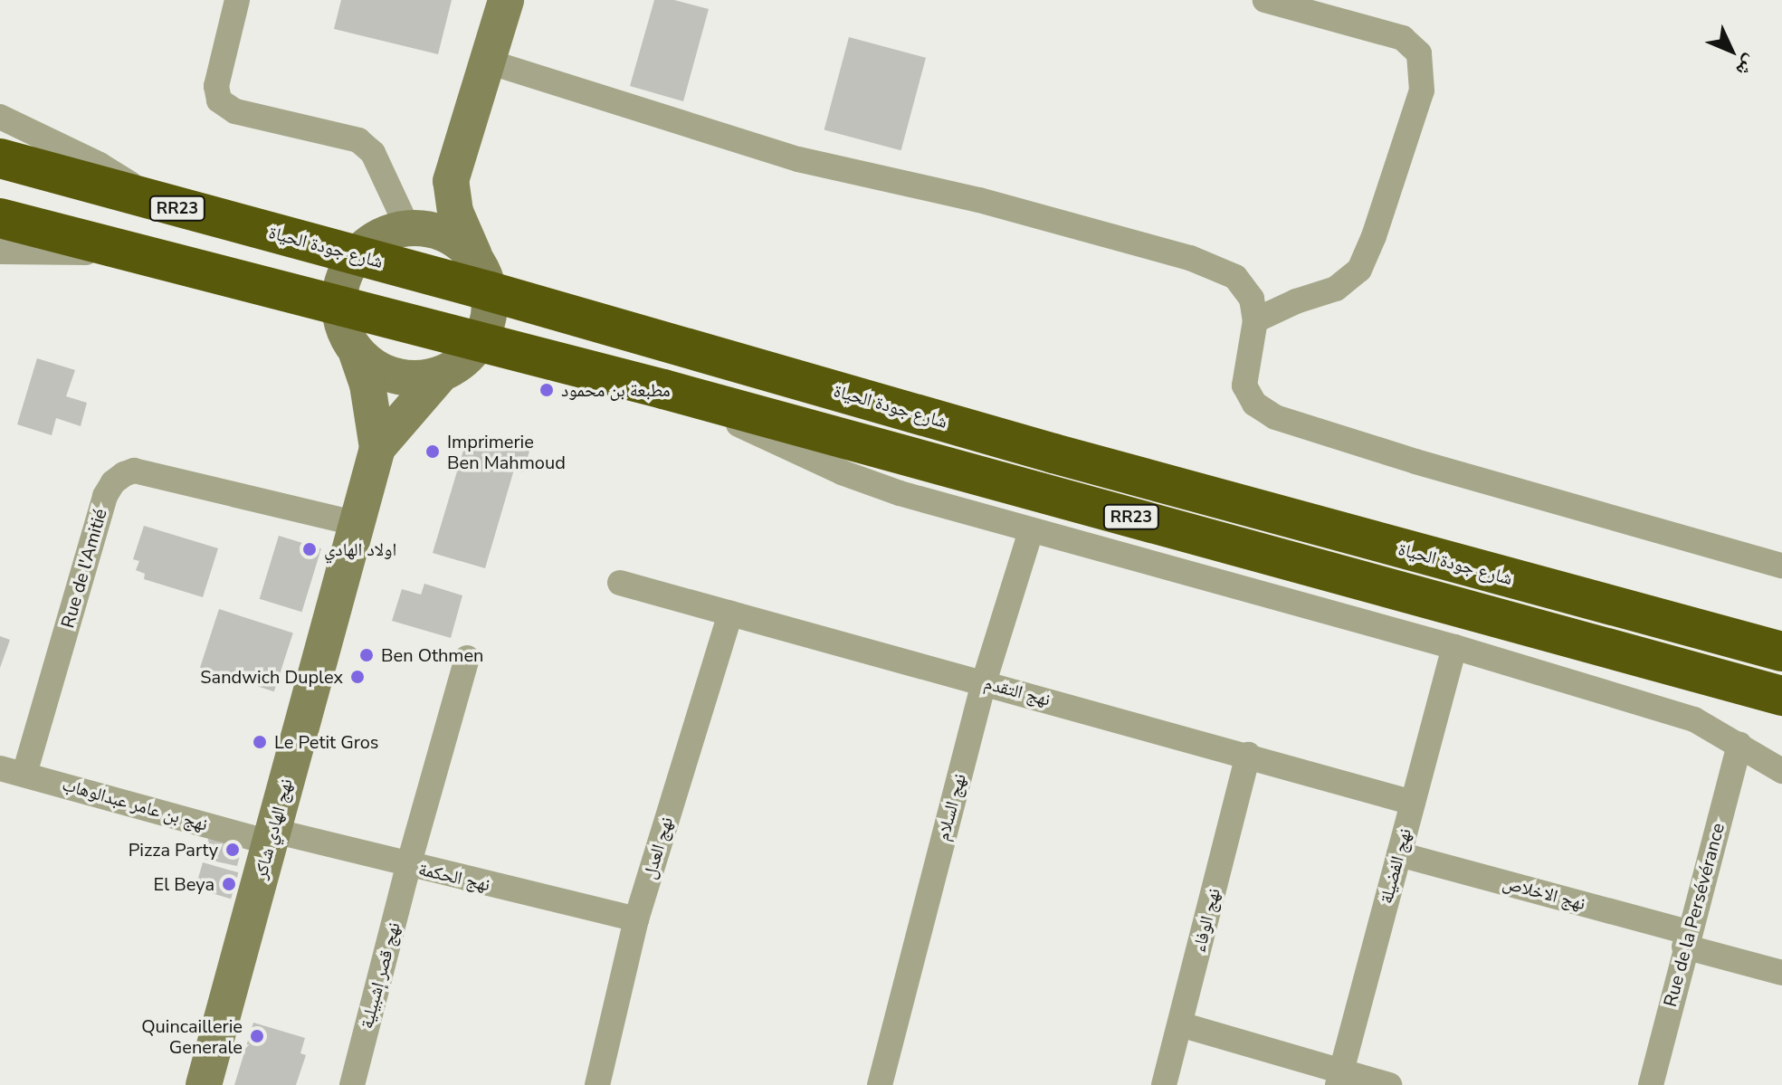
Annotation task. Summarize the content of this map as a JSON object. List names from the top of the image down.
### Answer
{
  "streets": {
    "highway": ["RR23", "شارع جودة الحياة"],
    "street": [
      "Rue de l'Amitié",
      "نهج التقدم",
      "نهج بن عامر عبدالوهاب",
      "نهج السلام",
      "نهج الهادي شاكر",
      "نهج العدل",
      "نهج الفضيلة",
      "نهج الحكمة",
      "نهج الاخلاص",
      "Rue de la Persévérance",
      "نهج الوفاء",
      "نهج قصر إشبيلية"
    ]
  },
  "crossings": [
    ["Rue de l'Amitié", "نهج بن عامر عبدالوهاب"],
    ["Rue de l'Amitié", "نهج الهادي شاكر"],
    ["نهج التقدم", "نهج السلام"],
    ["نهج التقدم", "نهج العدل"],
    ["نهج التقدم", "نهج الفضيلة"],
    ["نهج التقدم", "نهج الوفاء"],
    ["نهج بن عامر عبدالوهاب", "نهج الهادي شاكر"],
    ["نهج بن عامر عبدالوهاب", "نهج الحكمة"],
    ["نهج الهادي شاكر", "نهج الحكمة"],
    ["نهج العدل", "نهج الحكمة"],
    ["نهج الفضيلة", "نهج الاخلاص"],
    ["نهج الحكمة", "نهج قصر إشبيلية"],
    ["نهج الاخلاص", "Rue de la Persévérance"]
  ],
  "places": [
    "مطبعة بن محمود",
    "Imprimerie Ben Mahmoud",
    "اولاد الهادي",
    "Ben Othmen",
    "Sandwich Duplex",
    "Le Petit Gros",
    "Pizza Party",
    "El Beya",
    "Quincaillerie Generale"
  ],
  "north": "bottom right"
}
